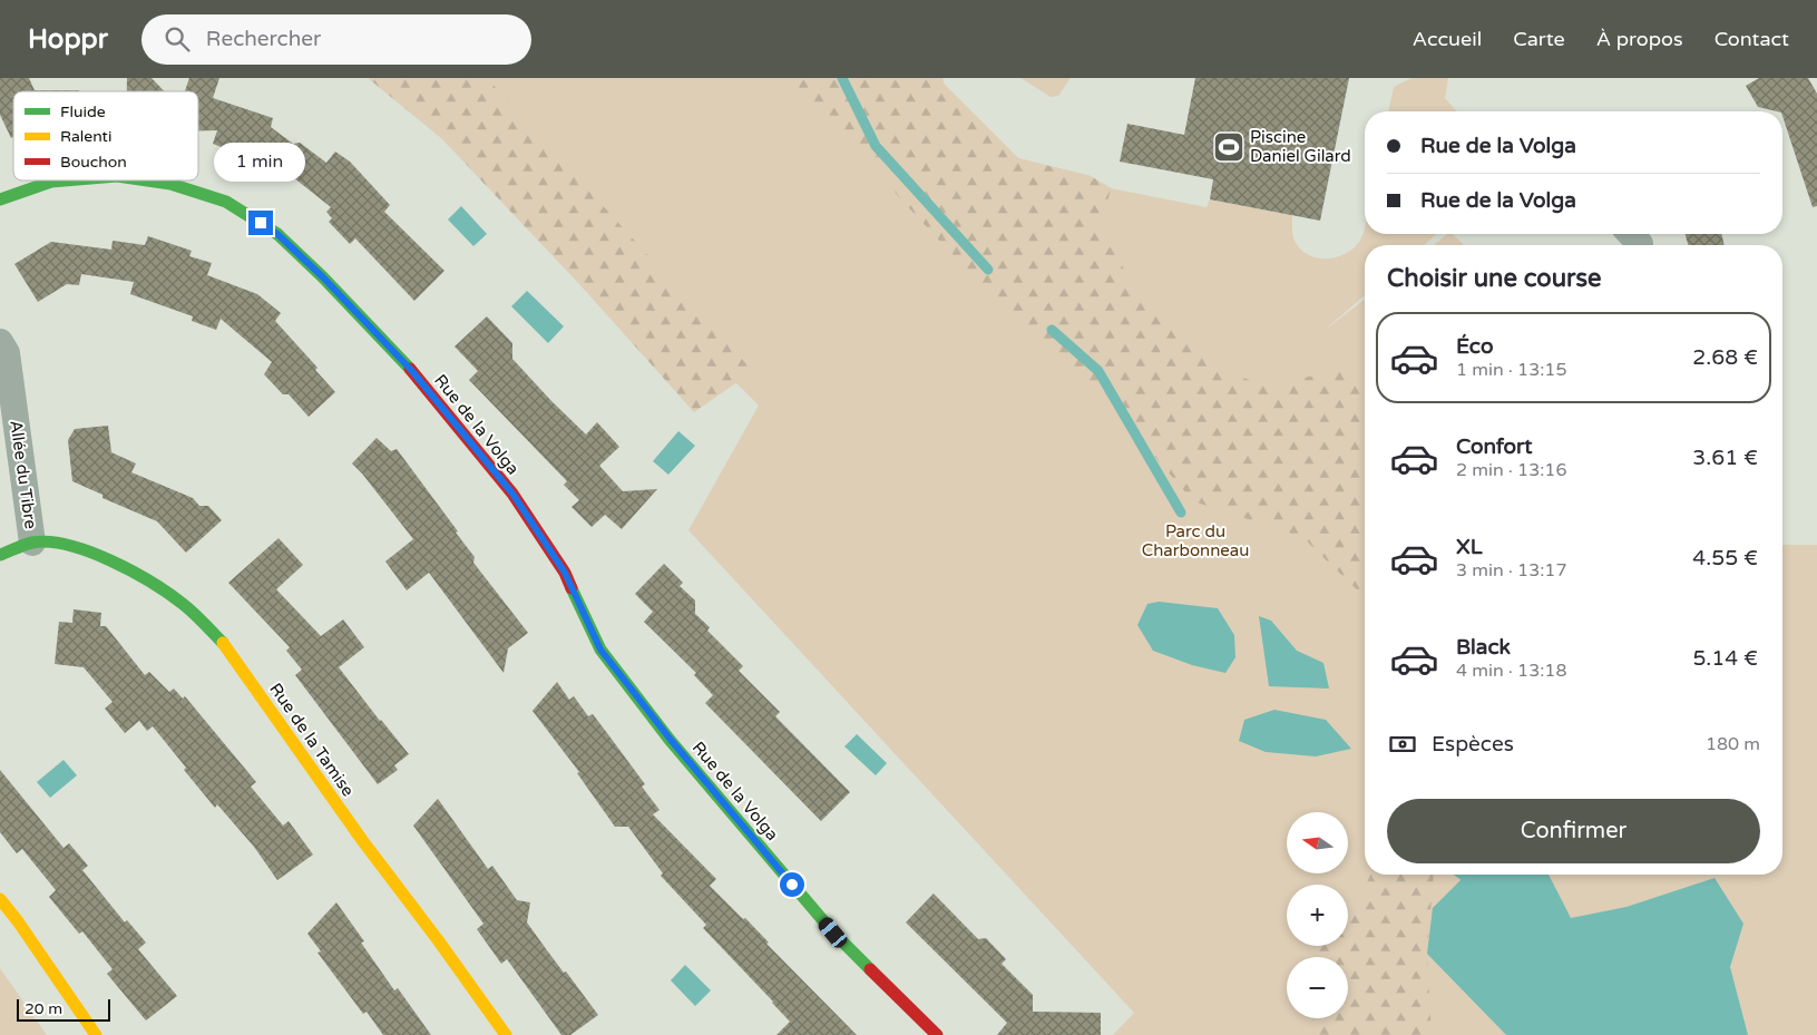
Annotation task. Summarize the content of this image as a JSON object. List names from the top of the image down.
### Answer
{
  "streets": {
    "street": ["Rue de la Volga", "Allée du Tibre", "Rue de la Tamise"]
  },
  "crossings": [
    ["Allée du Tibre", "Rue de la Tamise"]
  ],
  "parks": ["Parc du Charbonneau"],
  "places": {
    "sports": ["Piscine Daniel Gilard"]
  },
  "legend": ["Fluide", "Ralenti", "Bouchon"],
  "scale_bar": "20 m",
  "north": "left",
  "page": {
    "header": "Hoppr",
    "search": "Rechercher",
    "nav": [
      "Accueil",
      "Carte",
      "À propos",
      "Contact"
    ],
    "banner": ["Rue de la Volga", "Rue de la Volga"],
    "bubble": "1 min",
    "heading": "Choisir une course",
    "list": [
      {
        "name": "Éco",
        "note": "1 min · 13:15",
        "value": "2.68 €"
      },
      {
        "name": "Confort",
        "note": "2 min · 13:16",
        "value": "3.61 €"
      },
      {
        "name": "XL",
        "note": "3 min · 13:17",
        "value": "4.55 €"
      },
      {
        "name": "Black",
        "note": "4 min · 13:18",
        "value": "5.14 €"
      }
    ],
    "pay": ["Espèces", "180 m"],
    "buttons": "Confirmer",
    "map_buttons": ["+", "−"],
    "scale": "20 m"
  }
}
